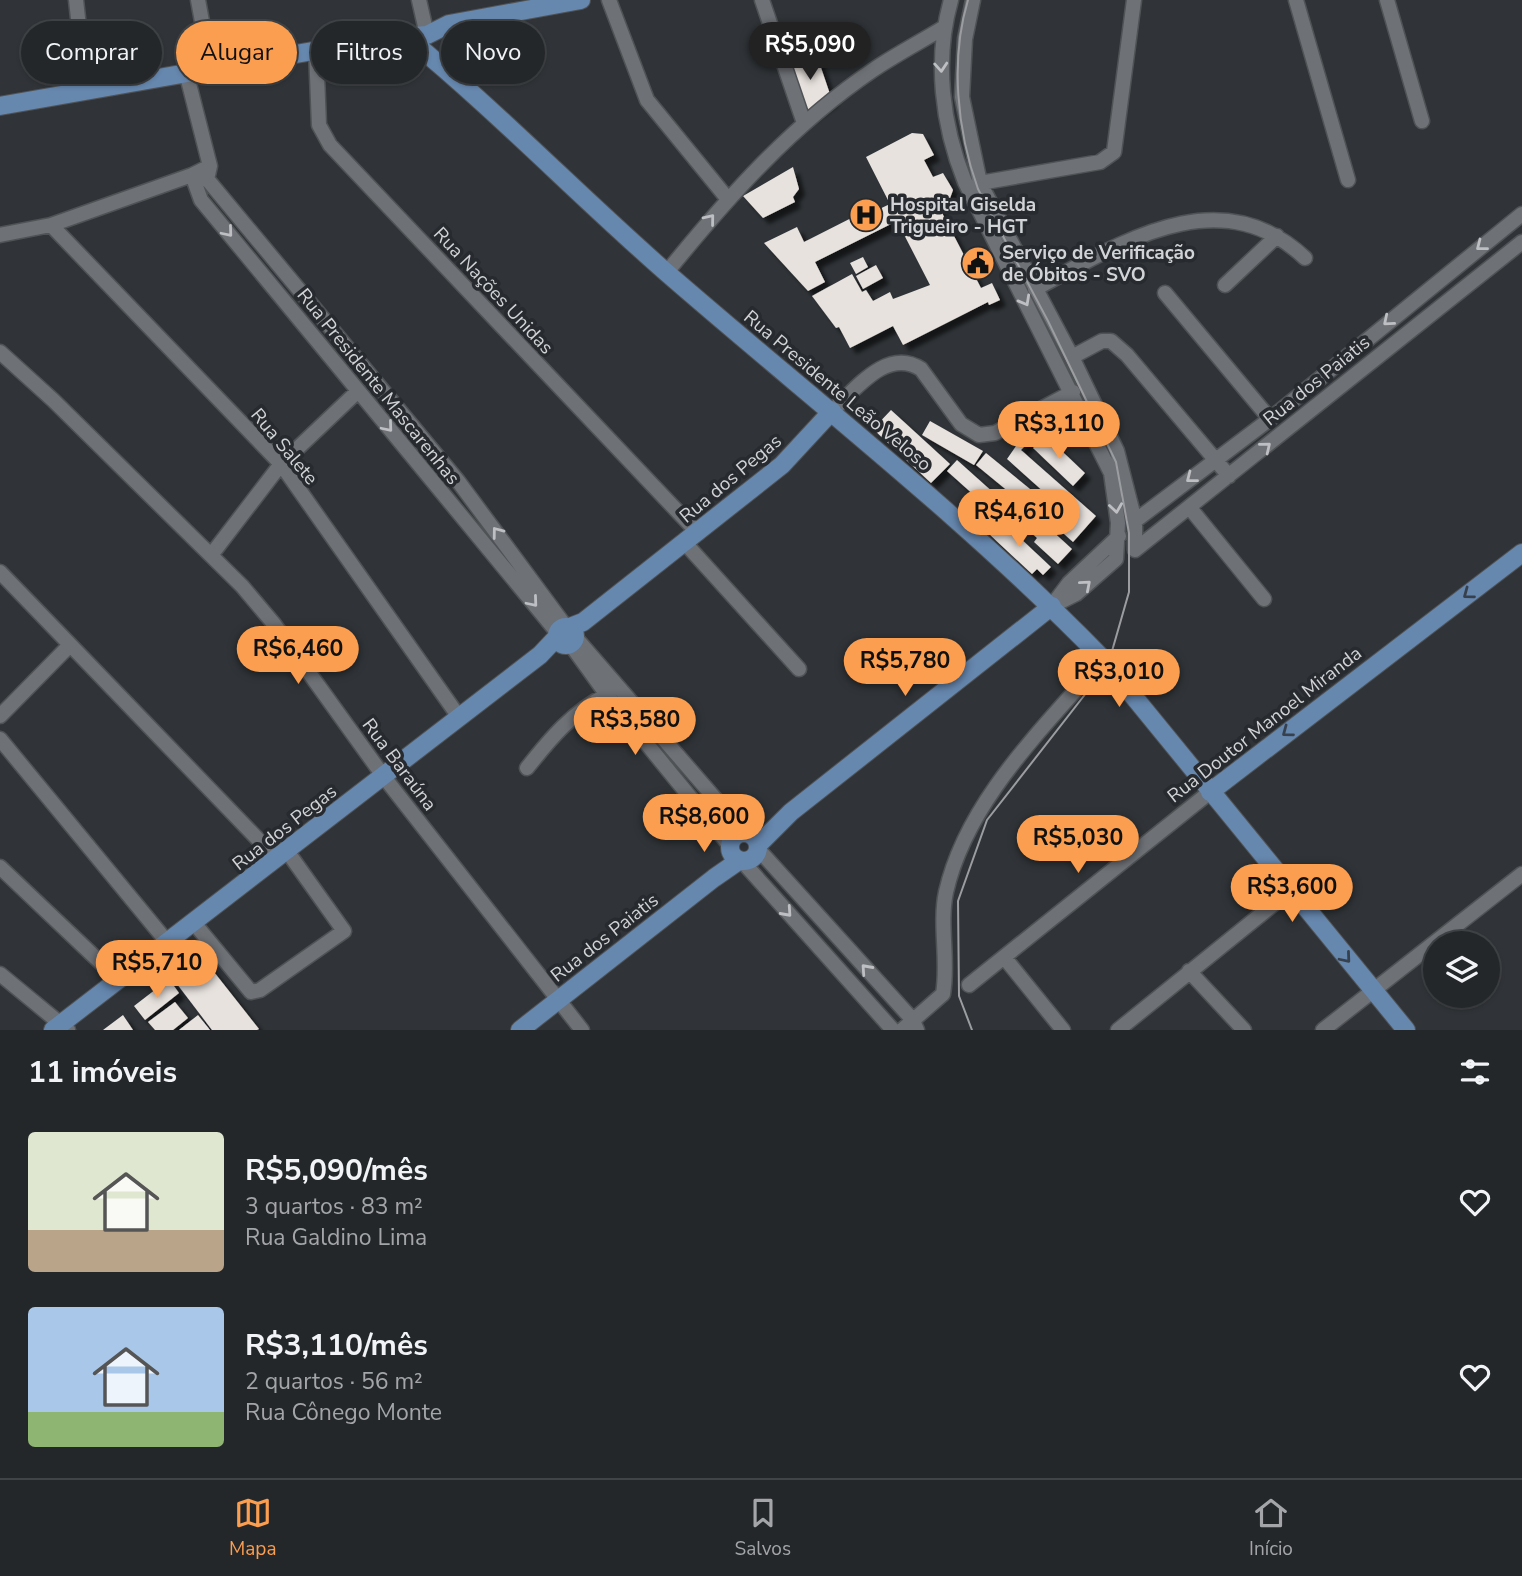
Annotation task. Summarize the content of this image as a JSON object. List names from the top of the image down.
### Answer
{
  "streets": {
    "main road": [
      "Rua dos Paiatis",
      "Rua Presidente Leão Veloso",
      "Rua dos Pegas",
      "Rua Doutor Manoel Miranda"
    ],
    "street": [
      "Rua Nações Unidas",
      "Rua Presidente Mascarenhas",
      "Rua Salete",
      "Rua Baraúna"
    ]
  },
  "crossings": [
    ["Rua Nações Unidas", "Rua dos Pegas"],
    ["Rua dos Paiatis", "Rua Presidente Mascarenhas"],
    ["Rua dos Paiatis", "Rua Baraúna"],
    ["Rua Presidente Mascarenhas", "Rua dos Pegas"],
    ["Rua Presidente Leão Veloso", "Rua dos Pegas"],
    ["Rua Presidente Leão Veloso", "Rua Doutor Manoel Miranda"],
    ["Rua Salete", "Rua dos Pegas"],
    ["Rua dos Pegas", "Rua Baraúna"]
  ],
  "one_way": ["Rua Doutor Manoel Miranda"],
  "places": {
    "hospital": ["Hospital Giselda Trigueiro - HGT"],
    "public building": ["Serviço de Verificação de Óbitos - SVO"]
  },
  "page": {
    "chip": [
      "Comprar",
      "Alugar",
      "Filtros",
      "Novo"
    ],
    "price": [
      "R$5,090",
      "R$3,110",
      "R$4,610",
      "R$6,460",
      "R$5,780",
      "R$3,010",
      "R$3,580",
      "R$8,600",
      "R$5,030",
      "R$3,600",
      "R$5,710"
    ],
    "heading": "11 imóveis",
    "list": [
      {
        "name": "R$5,090/mês",
        "note": "3 quartos · 83 m² · Rua Galdino Lima"
      },
      {
        "name": "R$3,110/mês",
        "note": "2 quartos · 56 m² · Rua Cônego Monte"
      }
    ],
    "tabs": ["Mapa", "Salvos", "Início"]
  }
}
